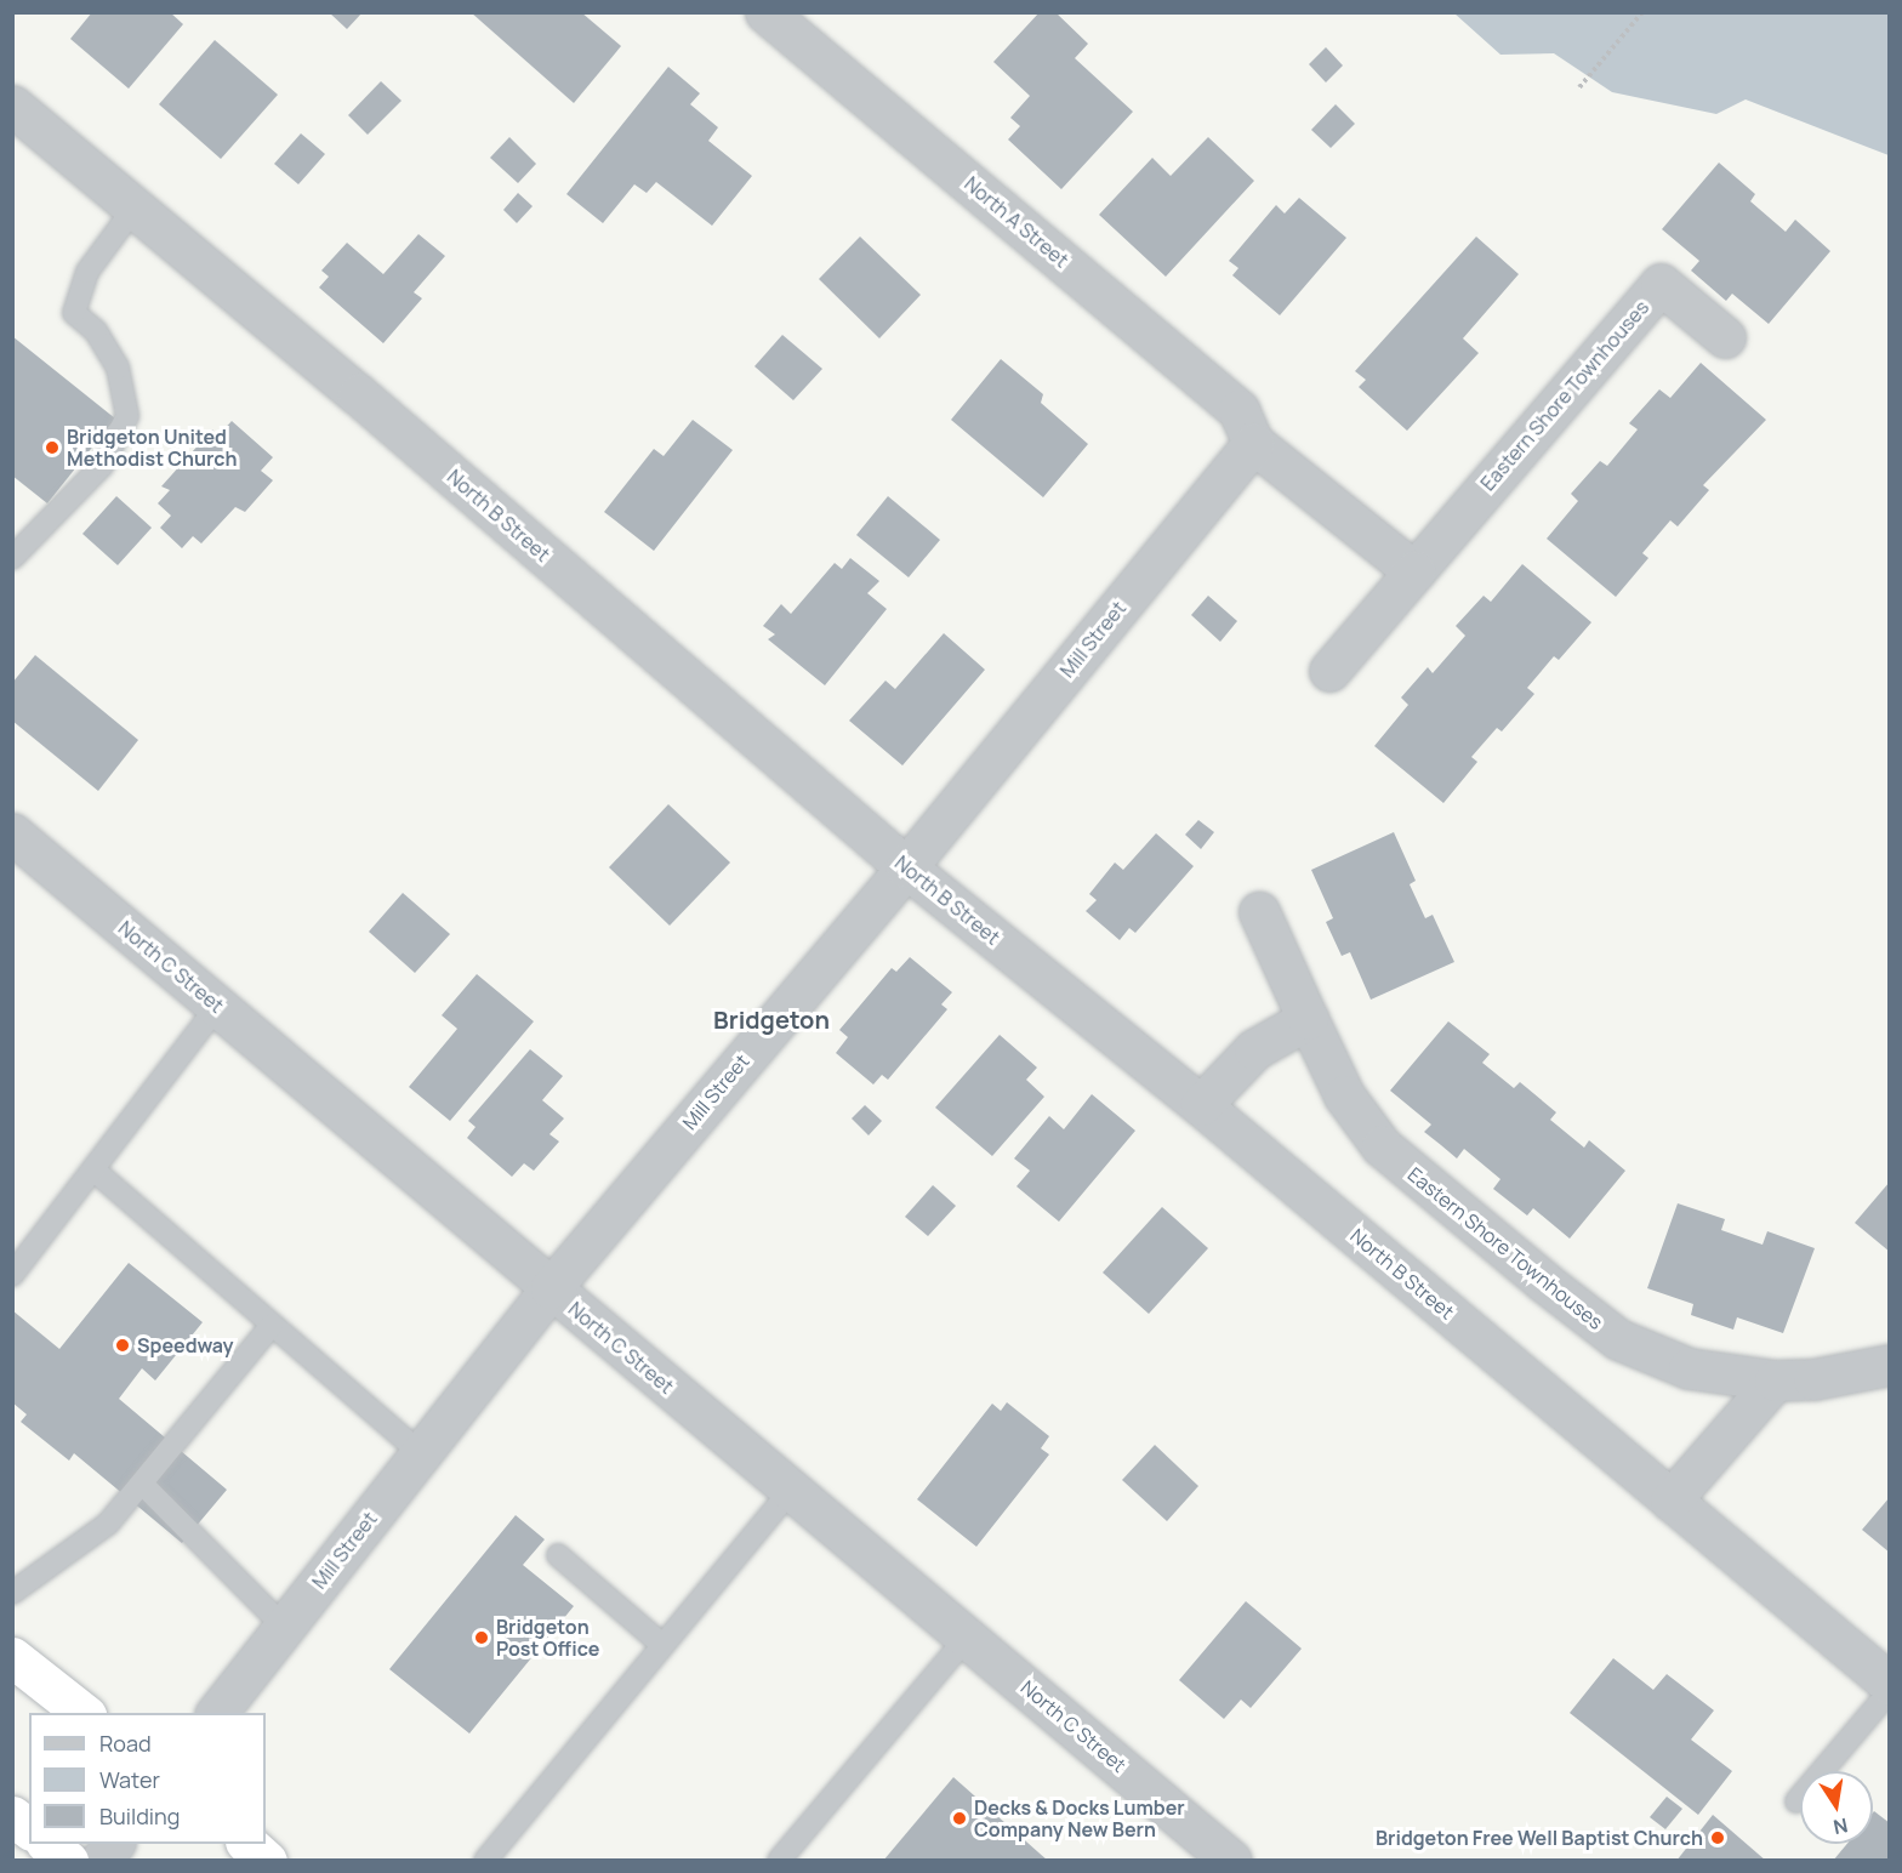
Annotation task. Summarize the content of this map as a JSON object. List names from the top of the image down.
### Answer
{
  "streets": {
    "street": [
      "North A Street",
      "Eastern Shore Townhouses",
      "North B Street",
      "Mill Street",
      "North C Street"
    ]
  },
  "crossings": [
    ["North A Street", "Mill Street"],
    ["North B Street", "Mill Street"],
    ["Mill Street", "North C Street"]
  ],
  "districts": ["Bridgeton"],
  "places": [
    "Bridgeton United Methodist Church",
    "Speedway",
    "Bridgeton Post Office",
    "Decks & Docks Lumber Company New Bern",
    "Bridgeton Free Well Baptist Church"
  ],
  "legend": ["Road", "Water", "Building"],
  "north": "bottom"
}
